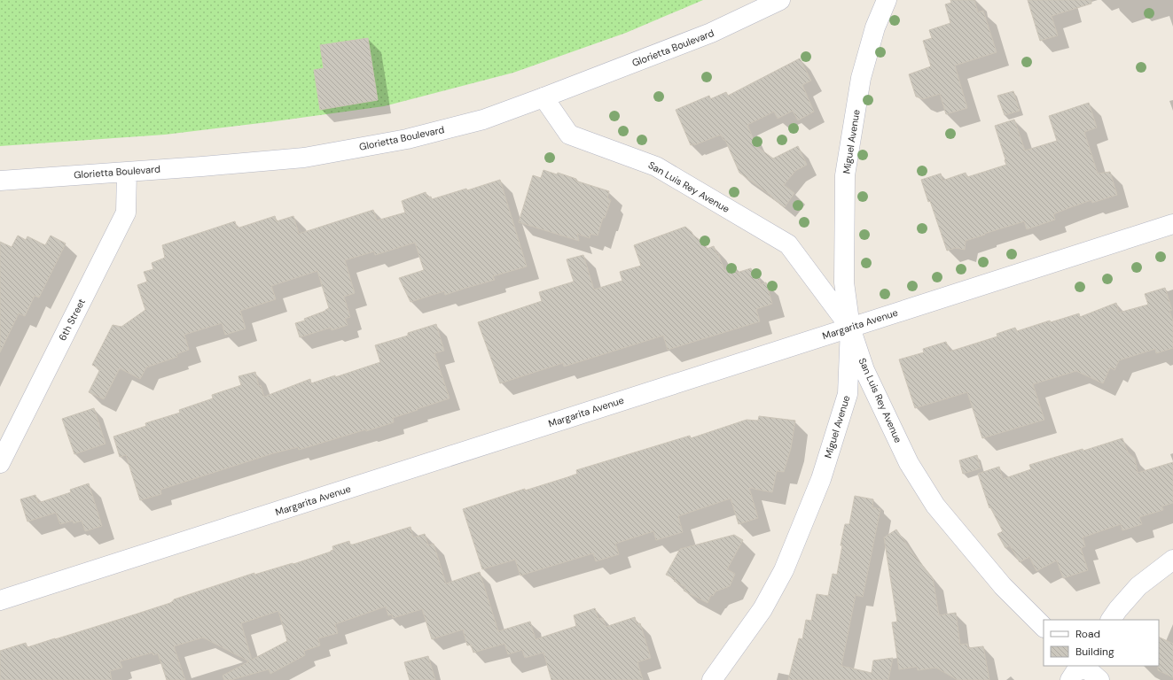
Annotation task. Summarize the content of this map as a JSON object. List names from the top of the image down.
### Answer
{
  "streets": {
    "street": [
      "Glorietta Boulevard",
      "Miguel Avenue",
      "San Luis Rey Avenue",
      "6th Street",
      "Margarita Avenue"
    ]
  },
  "crossings": [
    ["Glorietta Boulevard", "San Luis Rey Avenue"],
    ["Glorietta Boulevard", "6th Street"],
    ["Miguel Avenue", "San Luis Rey Avenue"],
    ["Miguel Avenue", "Margarita Avenue"],
    ["San Luis Rey Avenue", "Margarita Avenue"]
  ],
  "legend": ["Road", "Building"]
}
